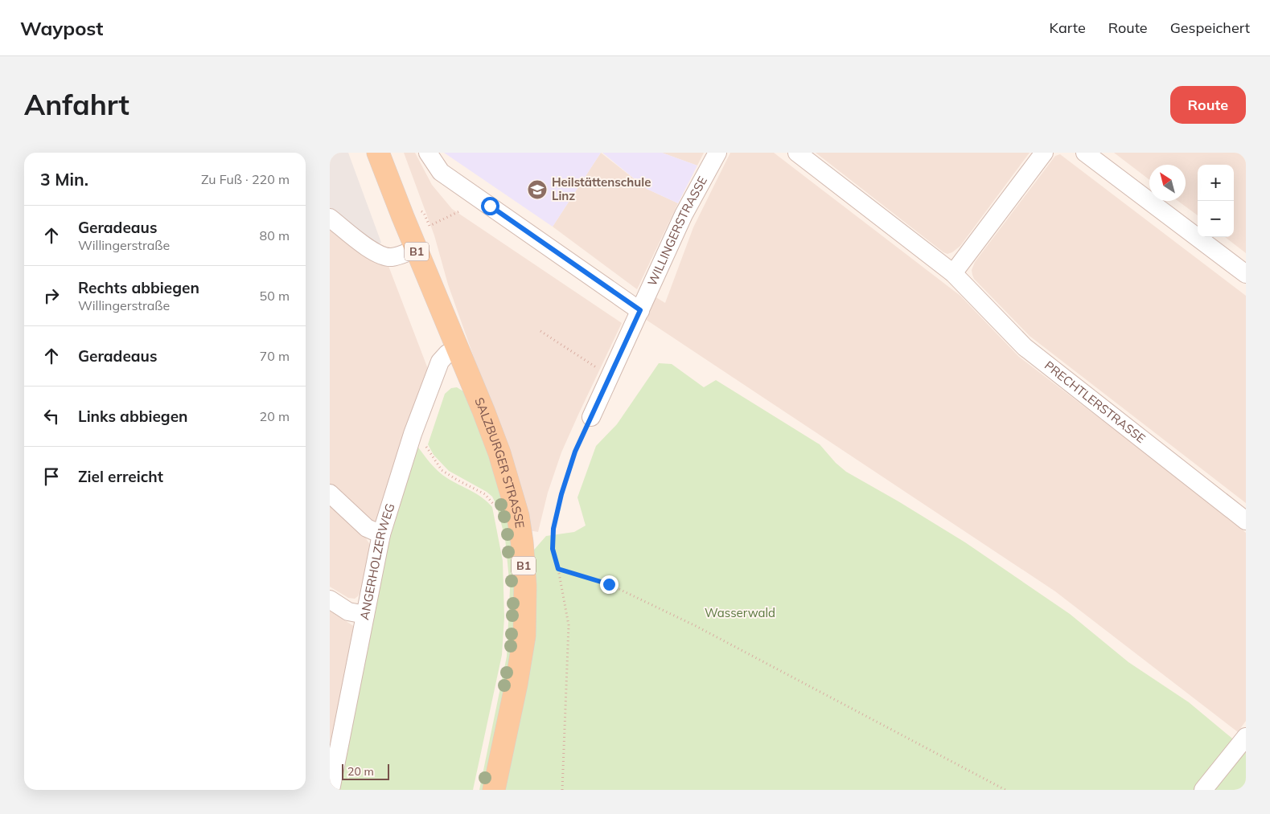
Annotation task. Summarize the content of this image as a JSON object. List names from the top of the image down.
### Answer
{
  "streets": {
    "main road": ["B1", "SALZBURGER STRASSE"],
    "street": ["WILLINGERSTRASSE", "PRECHTLERSTRASSE", "ANGERHOLZERWEG"]
  },
  "crossings": [
    ["SALZBURGER STRASSE", "ANGERHOLZERWEG"]
  ],
  "parks": ["Wasserwald"],
  "places": {
    "school or university": ["Heilstättenschule Linz"]
  },
  "scale_bar": "20 m",
  "north": "top left",
  "page": {
    "header": "Waypost",
    "nav": ["Karte", "Route", "Gespeichert"],
    "buttons": "Route",
    "title": "Anfahrt",
    "heading": ["3 Min.", "Zu Fuß · 220 m"],
    "map_buttons": ["+", "−"],
    "list": [
      ["Geradeaus", "Willingerstraße", "80 m"],
      ["Rechts abbiegen", "Willingerstraße", "50 m"],
      ["Geradeaus", "70 m"],
      ["Links abbiegen", "20 m"],
      "Ziel erreicht"
    ],
    "scale": "20 m"
  }
}
